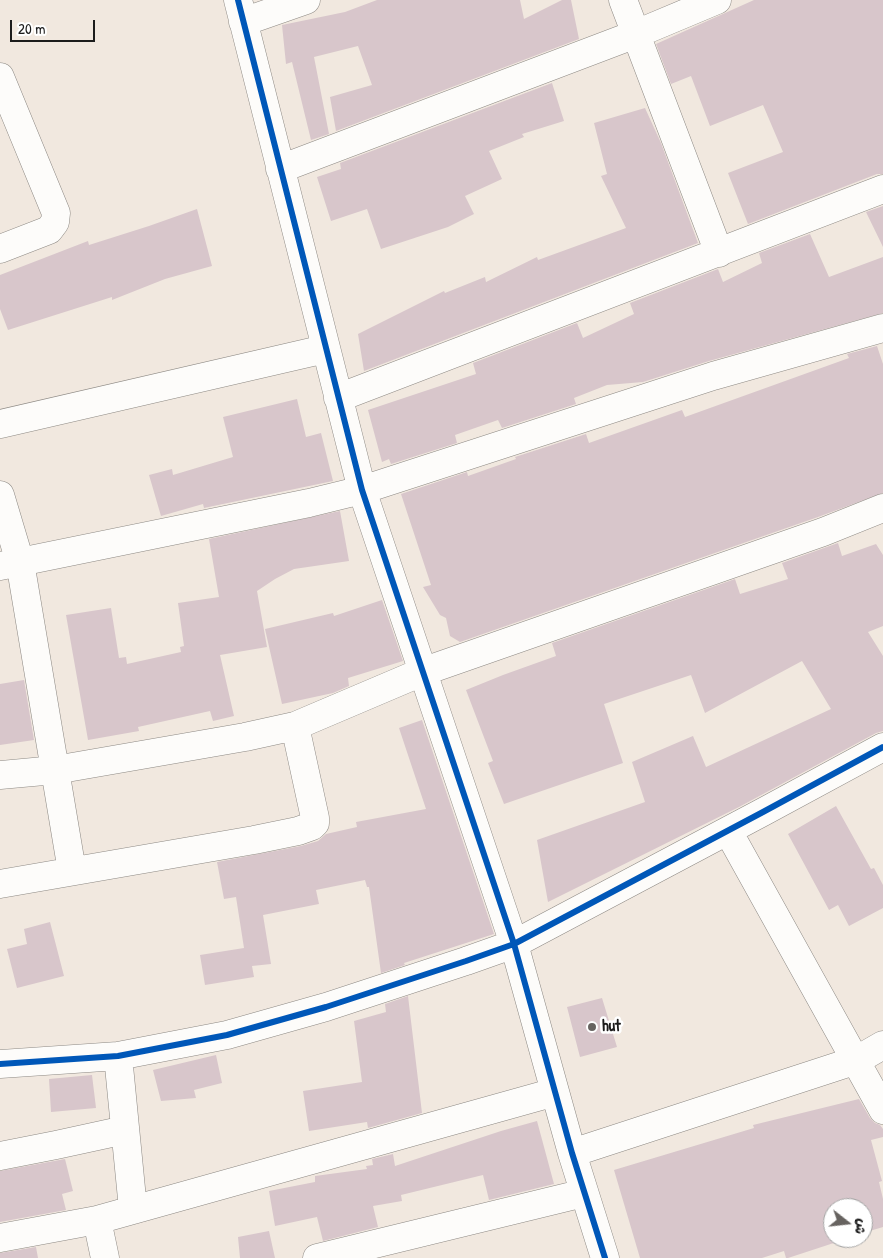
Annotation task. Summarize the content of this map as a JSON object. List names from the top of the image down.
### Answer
{
  "places": ["hut"],
  "scale_bar": "20 m",
  "north": "right"
}
